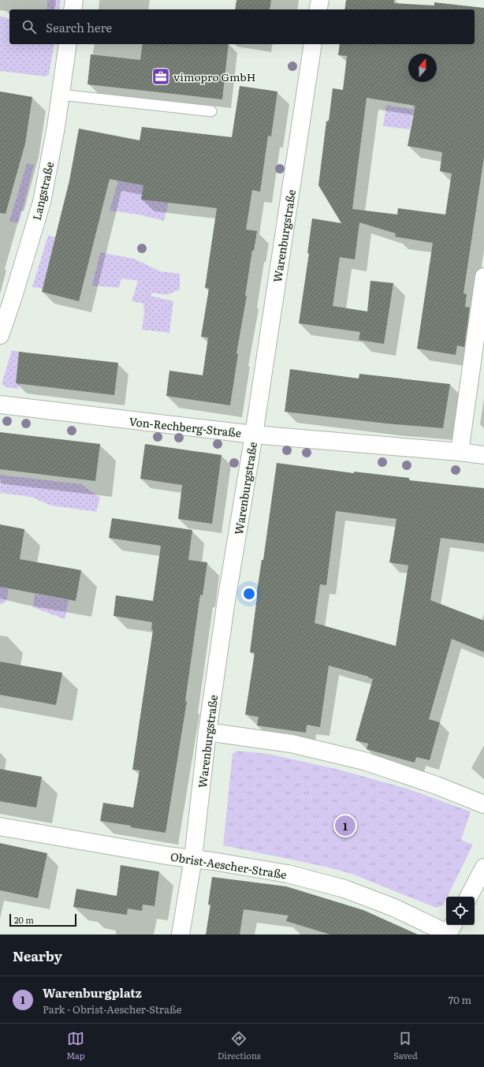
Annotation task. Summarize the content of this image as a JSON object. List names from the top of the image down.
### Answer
{
  "streets": {
    "street": [
      "Langstraße",
      "Warenburgstraße",
      "Von-Rechberg-Straße",
      "Obrist-Aescher-Straße"
    ]
  },
  "crossings": [
    ["Warenburgstraße", "Von-Rechberg-Straße"],
    ["Warenburgstraße", "Obrist-Aescher-Straße"]
  ],
  "places": {
    "office": ["vimopro GmbH"]
  },
  "scale_bar": "20 m",
  "north": "top",
  "page": {
    "search": "Search here",
    "pins": "1",
    "scale": "20 m",
    "heading": "Nearby",
    "list": [
      {
        "mark": "1",
        "name": "Warenburgplatz",
        "note": "Park · Obrist-Aescher-Straße",
        "value": "70 m"
      }
    ],
    "nav": ["Map", "Directions", "Saved"]
  }
}
